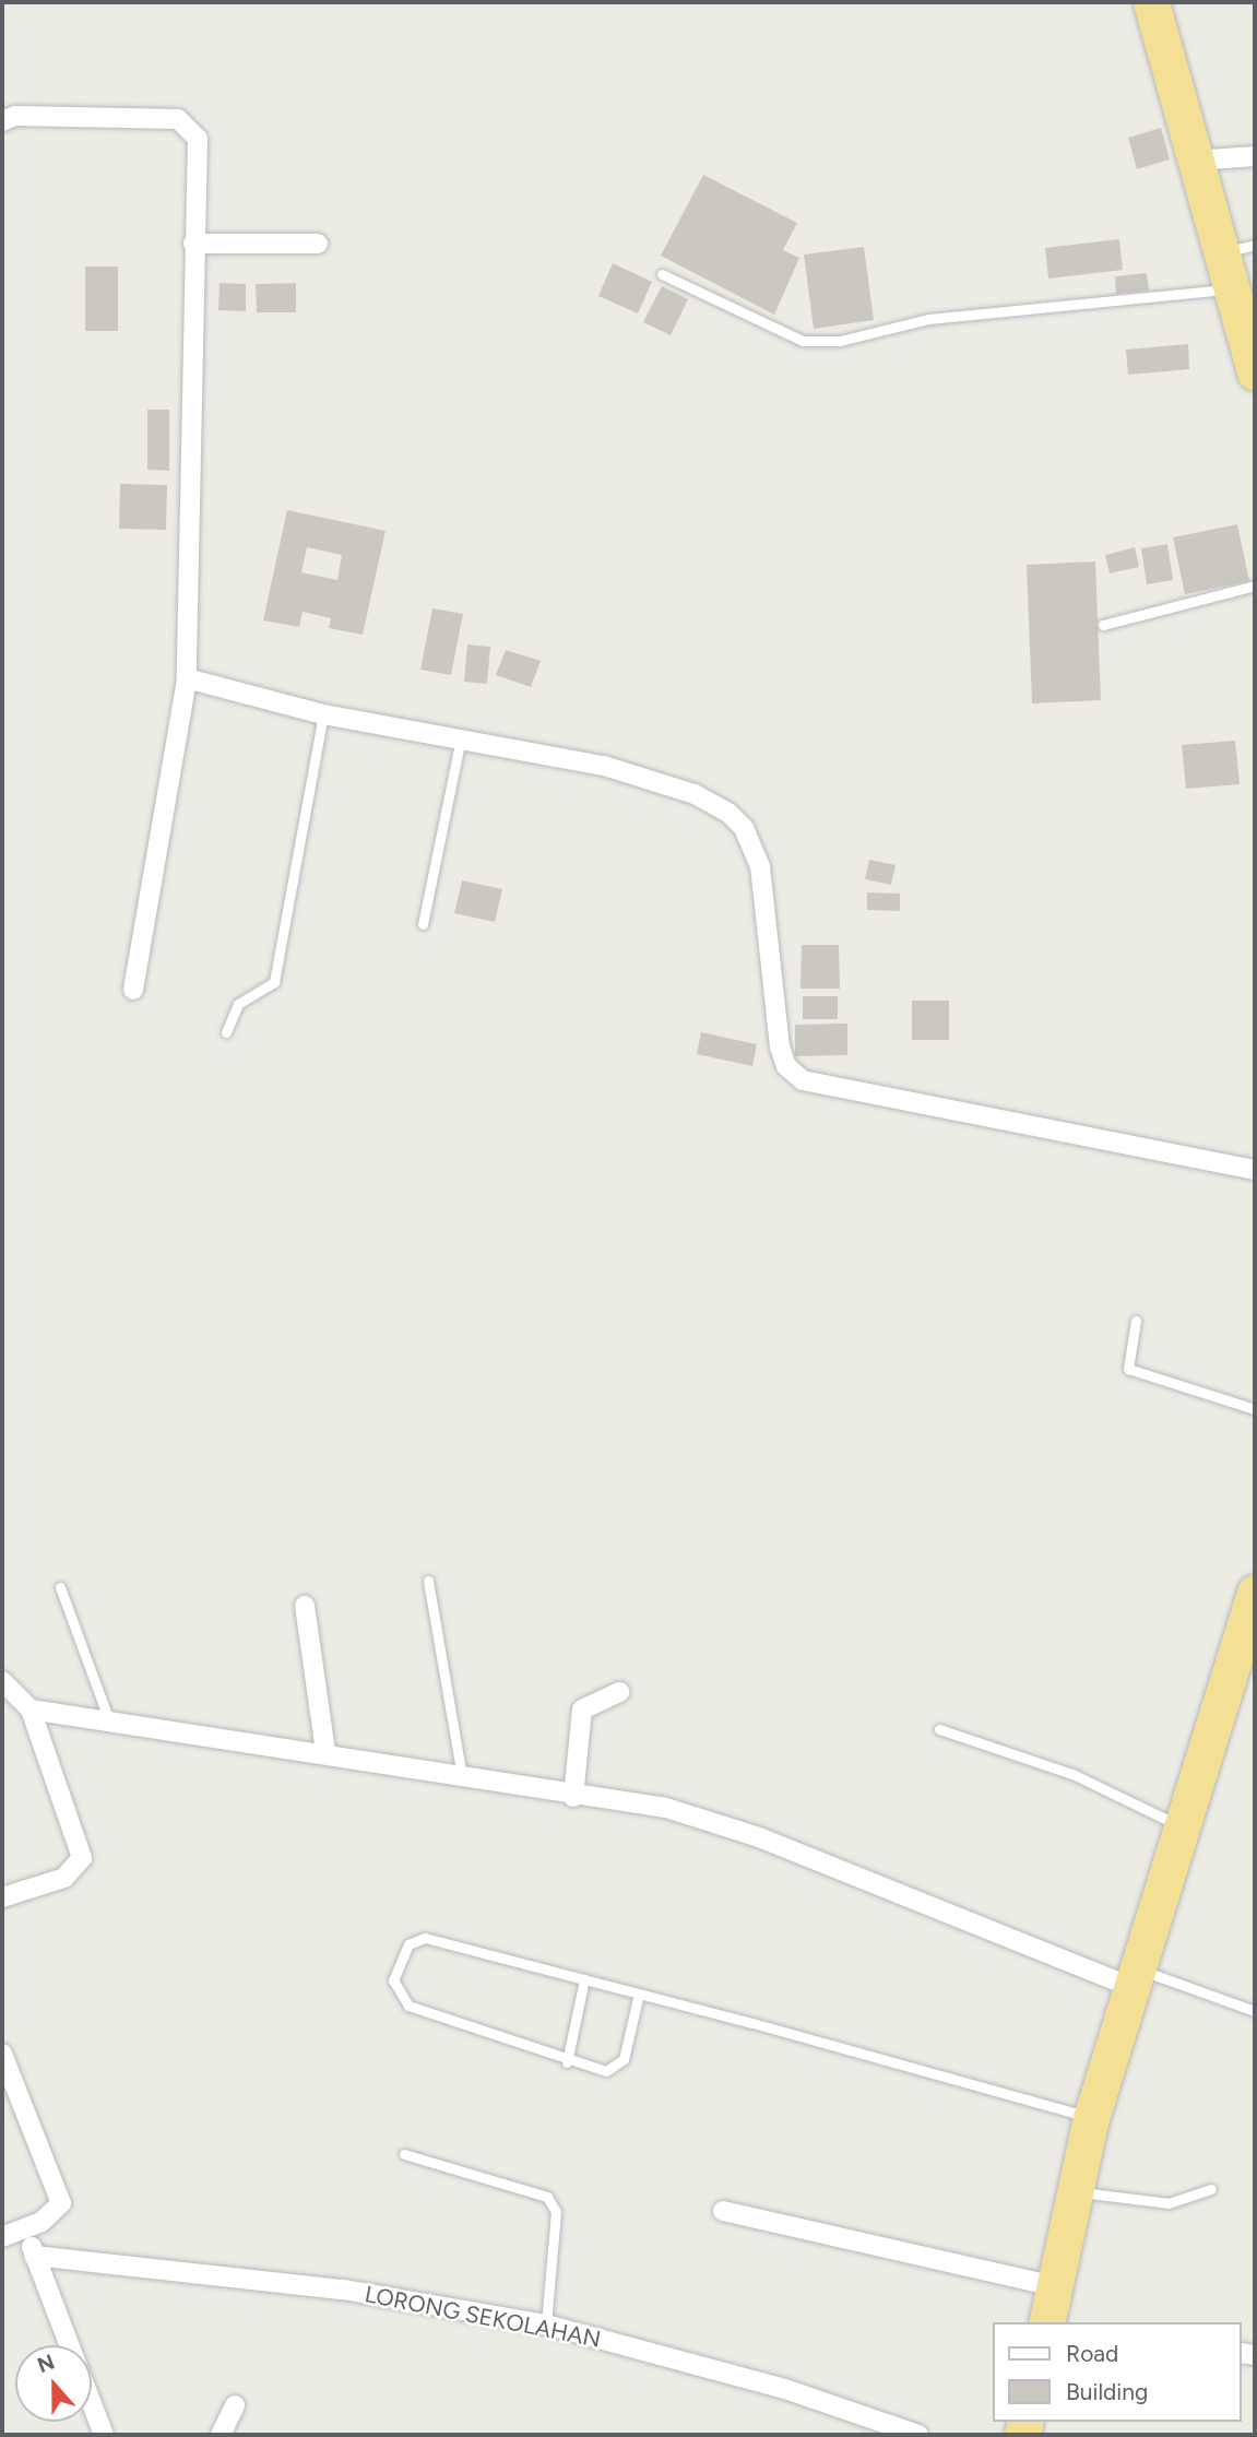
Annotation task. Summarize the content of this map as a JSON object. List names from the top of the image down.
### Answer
{
  "streets": {
    "street": ["LORONG SEKOLAHAN"]
  },
  "legend": ["Road", "Building"],
  "north": "top"
}
